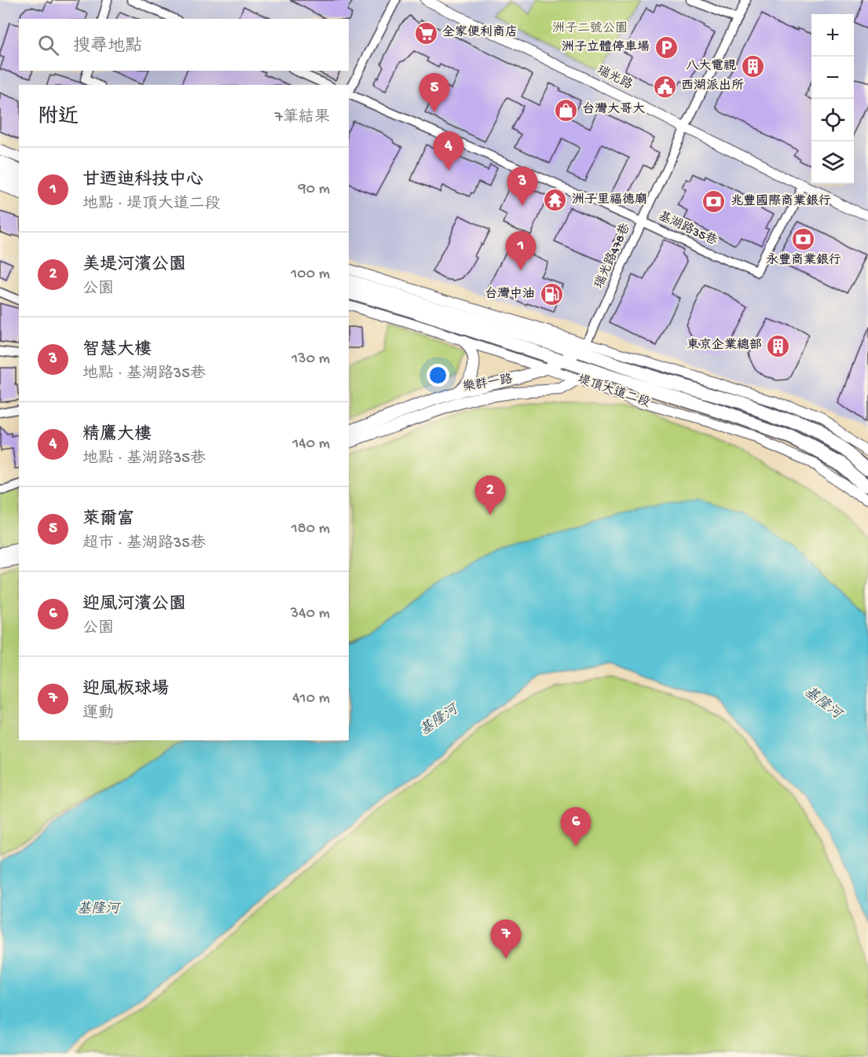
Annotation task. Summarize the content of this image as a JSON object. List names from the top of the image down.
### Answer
{
  "streets": {
    "highway": ["堤頂大道二段"],
    "main road": ["樂群一路"],
    "street": ["瑞光路", "基湖路35巷", "瑞光路478巷"]
  },
  "crossings": [
    ["瑞光路", "基湖路35巷"],
    ["瑞光路", "瑞光路478巷"],
    ["基湖路35巷", "瑞光路478巷"],
    ["瑞光路478巷", "樂群一路"],
    ["樂群一路", "堤頂大道二段"]
  ],
  "water": ["基隆河"],
  "parks": ["洲子二號公園"],
  "places": {
    "supermarket": ["全家便利商店"],
    "parking": ["洲子立體停車場"],
    "building": ["八大電視", "東京企業總部"],
    "public building": ["西湖派出所"],
    "shop": ["台灣大哥大"],
    "temple": ["洲子里福德廟"],
    "bank": ["兆豐國際商業銀行", "永豐商業銀行"],
    "fuel station": ["台灣中油"]
  },
  "page": {
    "map_buttons": ["+", "−"],
    "search": "搜尋地點",
    "pins": [
      "5",
      "4",
      "3",
      "1",
      "2",
      "6",
      "7"
    ],
    "heading": ["附近", "7筆結果"],
    "list": [
      {
        "mark": "1",
        "name": "甘迺迪科技中心",
        "note": "地點 · 堤頂大道二段",
        "value": "90 m"
      },
      {
        "mark": "2",
        "name": "美堤河濱公園",
        "note": "公園",
        "value": "100 m"
      },
      {
        "mark": "3",
        "name": "智慧大樓",
        "note": "地點 · 基湖路35巷",
        "value": "130 m"
      },
      {
        "mark": "4",
        "name": "精鷹大樓",
        "note": "地點 · 基湖路35巷",
        "value": "140 m"
      },
      {
        "mark": "5",
        "name": "萊爾富",
        "note": "超市 · 基湖路35巷",
        "value": "180 m"
      },
      {
        "mark": "6",
        "name": "迎風河濱公園",
        "note": "公園",
        "value": "340 m"
      },
      {
        "mark": "7",
        "name": "迎風板球場",
        "note": "運動",
        "value": "410 m"
      }
    ]
  }
}
